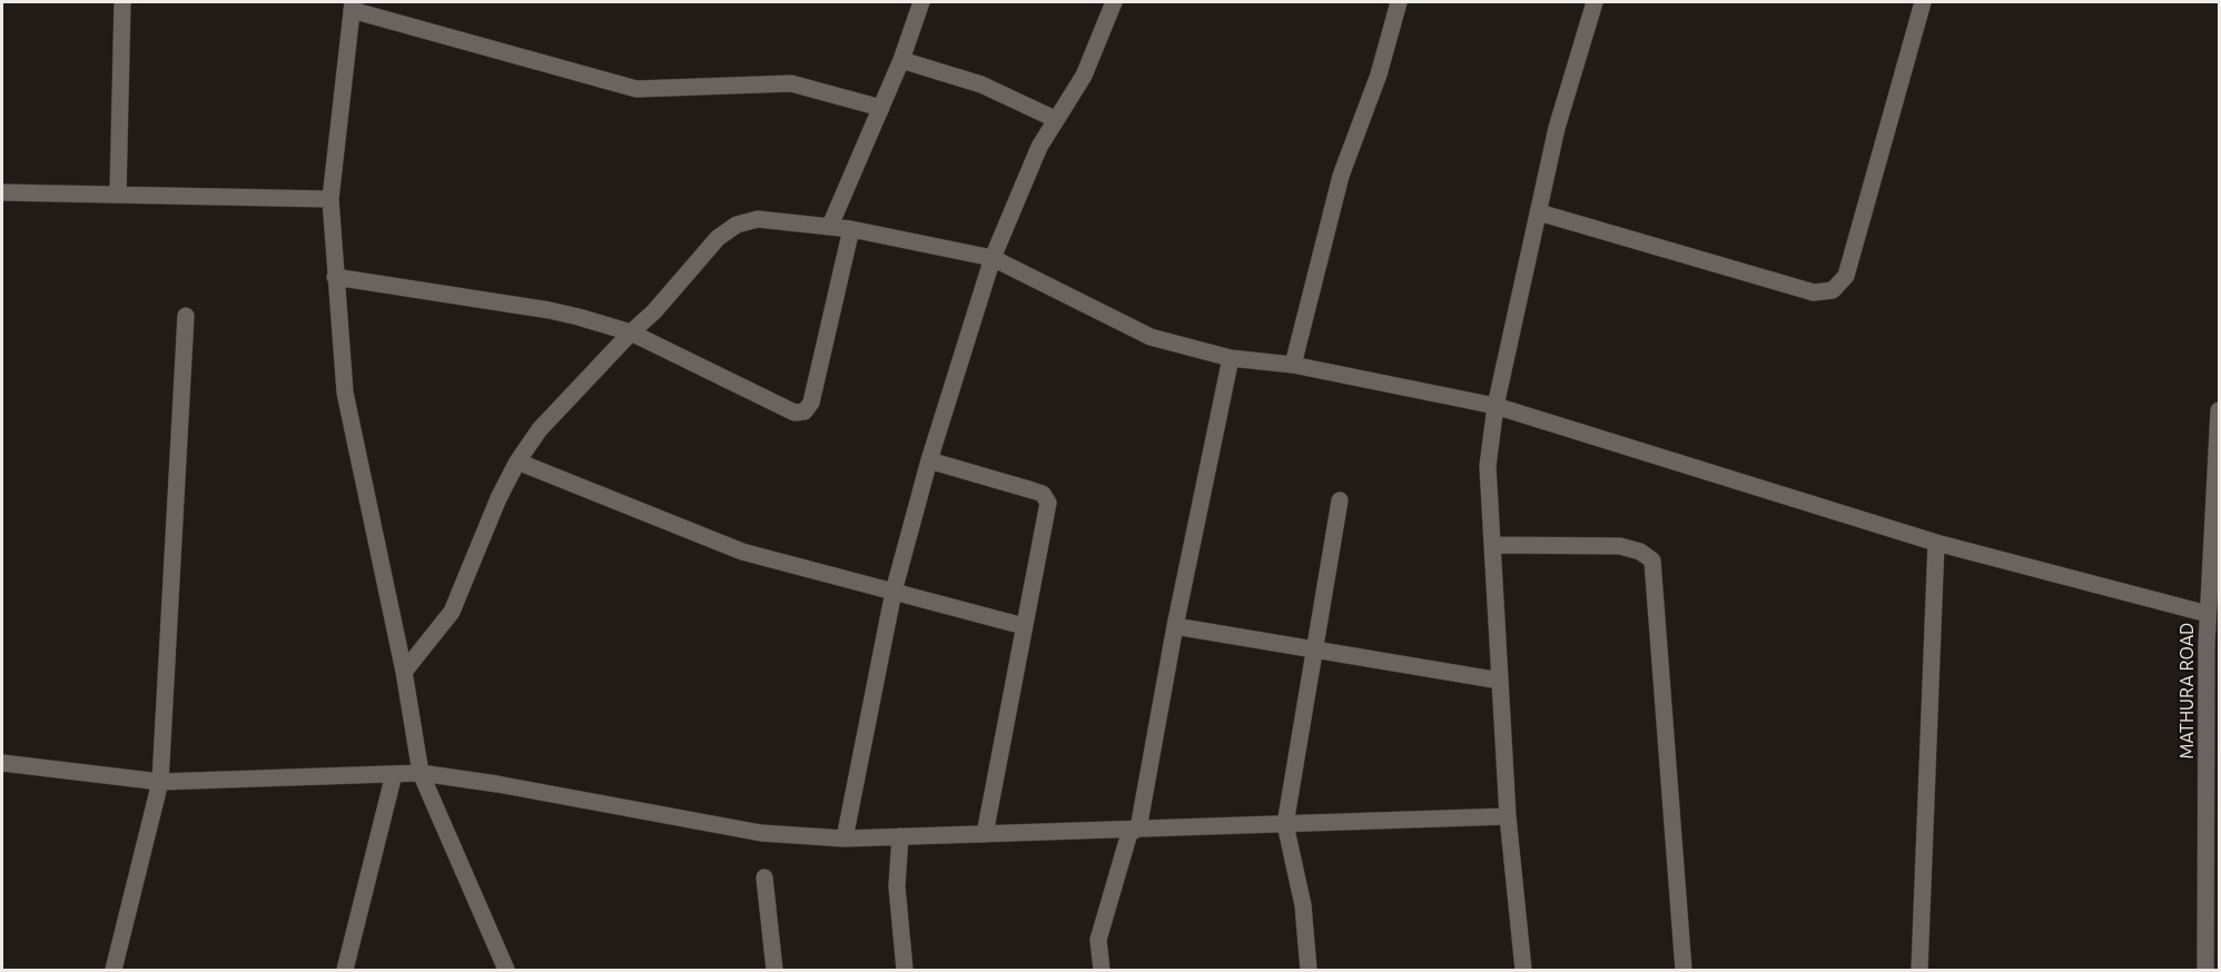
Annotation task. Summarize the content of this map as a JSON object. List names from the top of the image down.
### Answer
{
  "streets": {
    "street": ["MATHURA ROAD"]
  }
}
